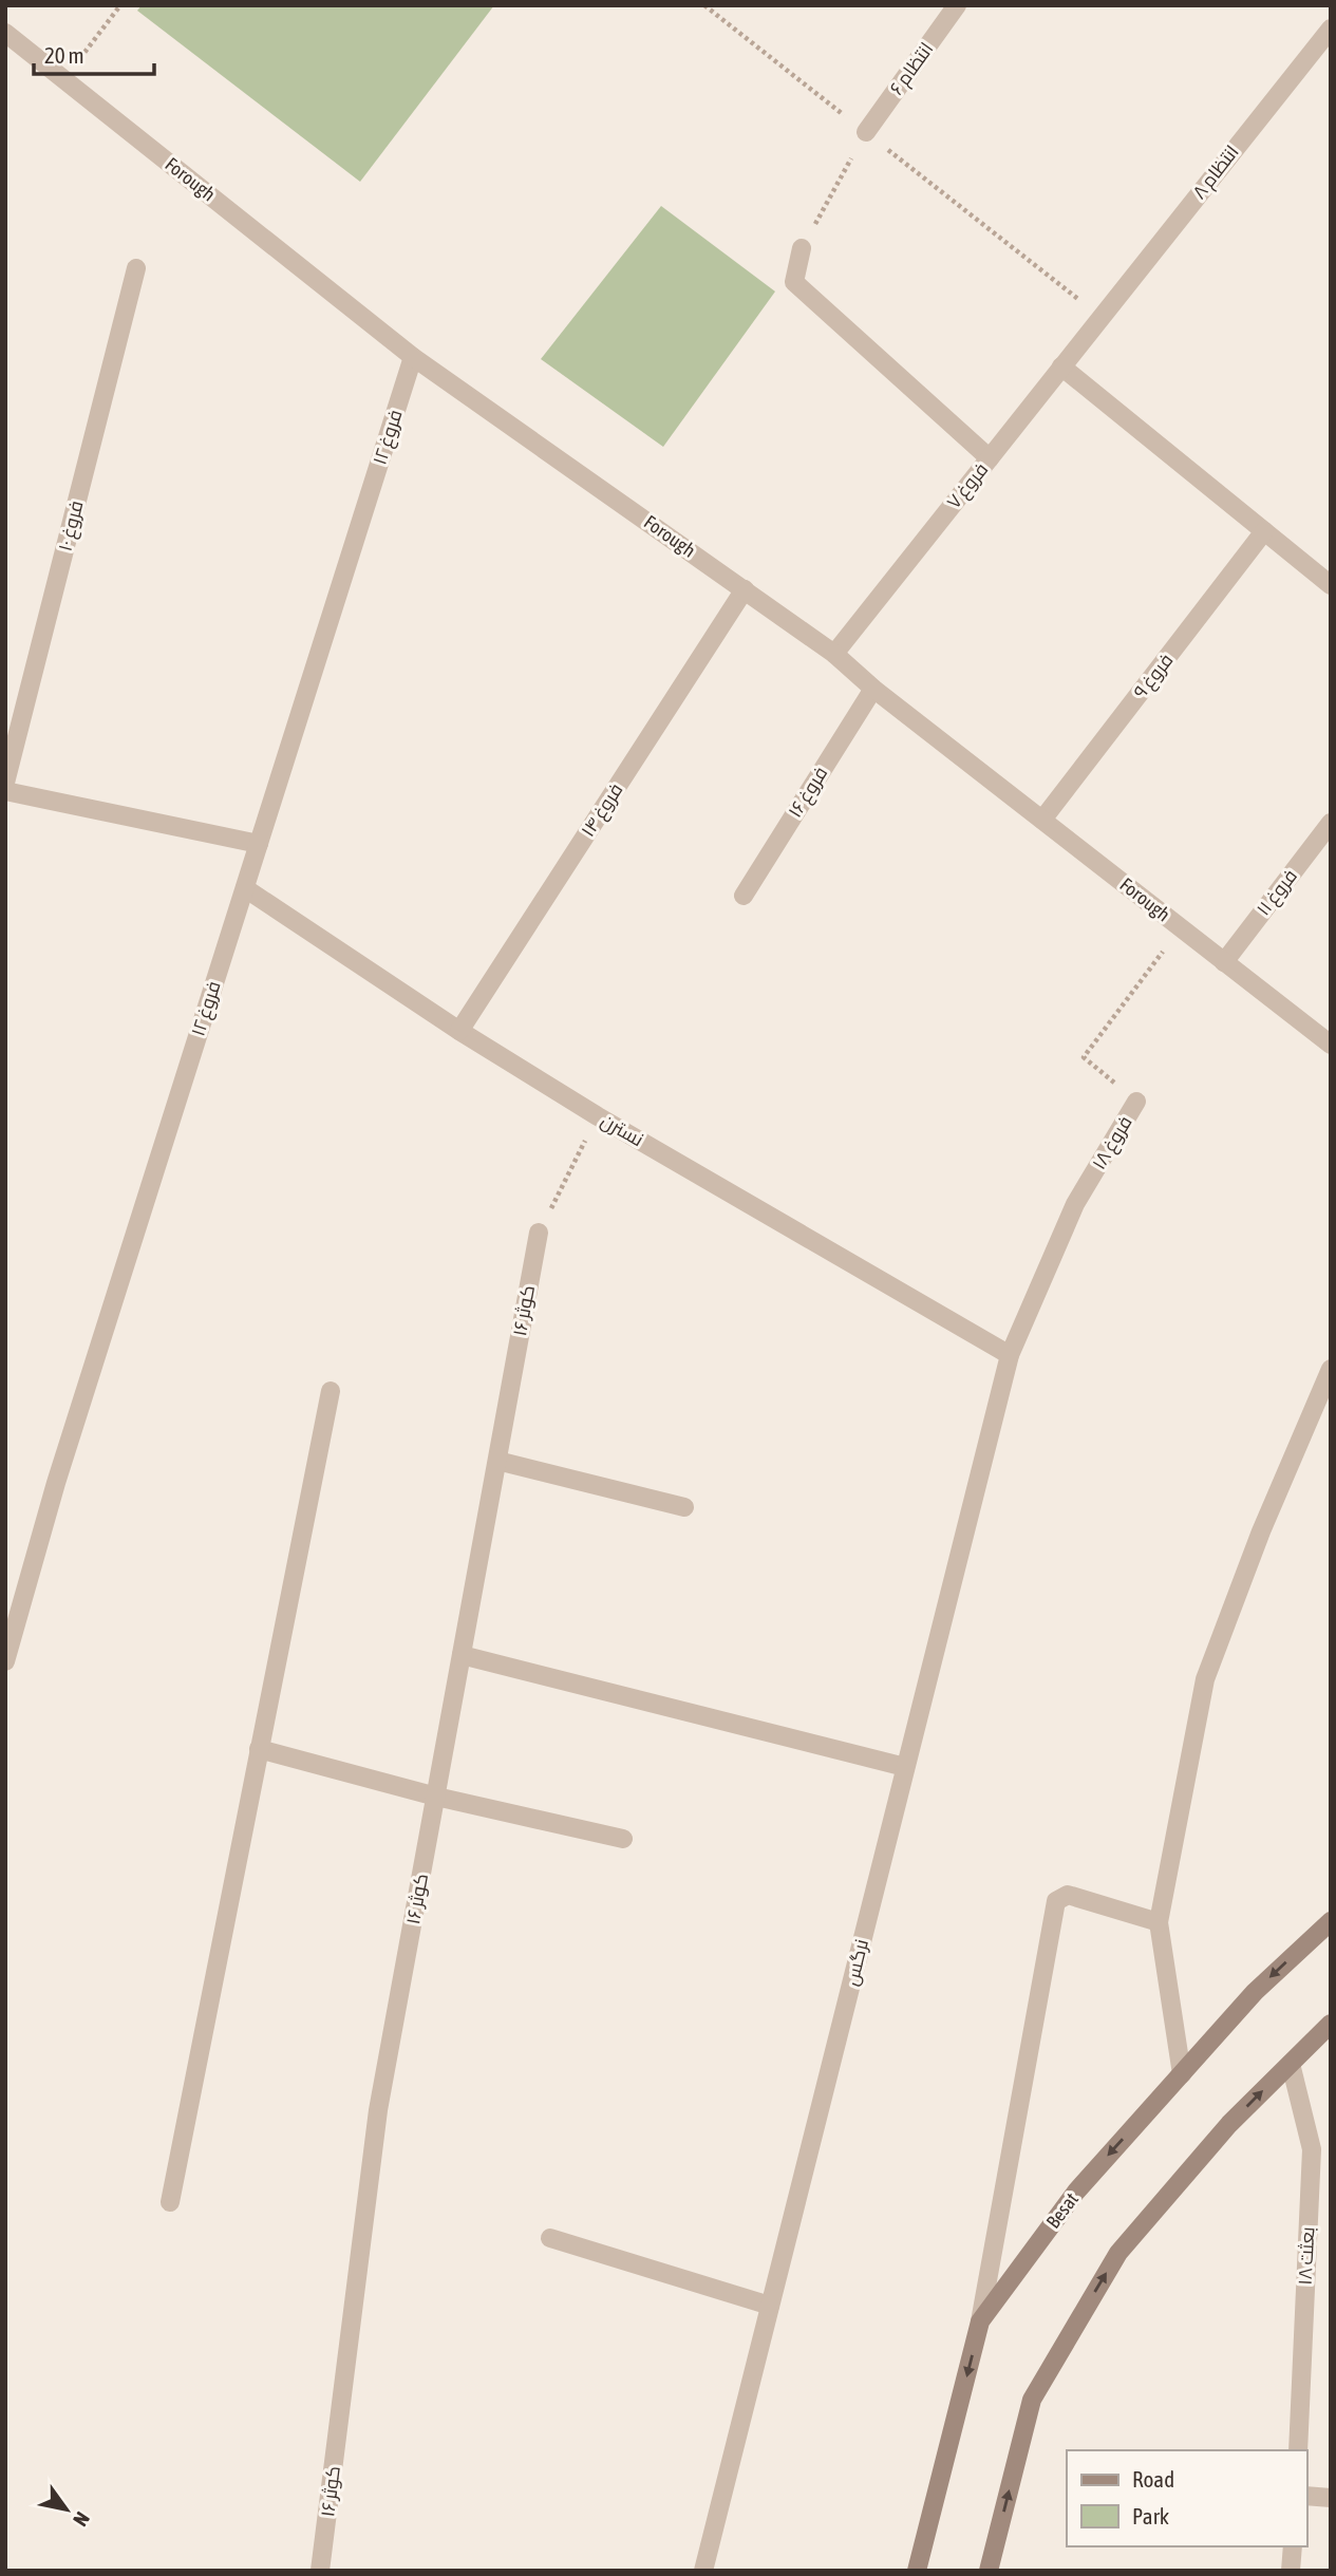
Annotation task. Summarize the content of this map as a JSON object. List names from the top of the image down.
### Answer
{
  "streets": {
    "main road": ["Besat"],
    "street": [
      "انتظام ۶",
      "انتظام ۸",
      "Forough",
      "فروغ ۱۲",
      "فروغ ۷",
      "فروغ ۱۰",
      "فروغ ۹",
      "فروغ ۱۶",
      "فروغ ۱۴",
      "فروغ ۱۱",
      "نسترن",
      "فروغ ۱۸",
      "کوثر ۱۶",
      "نرگس",
      "بعثت ۱۸"
    ]
  },
  "crossings": [
    ["انتظام ۸", "فروغ ۷"],
    ["Forough", "فروغ ۱۲"],
    ["Forough", "فروغ ۷"],
    ["Forough", "فروغ ۹"],
    ["Forough", "فروغ ۱۶"],
    ["Forough", "فروغ ۱۴"],
    ["Forough", "فروغ ۱۱"],
    ["Forough", "فروغ ۱۸"],
    ["فروغ ۱۲", "نسترن"],
    ["فروغ ۱۴", "نسترن"],
    ["نسترن", "فروغ ۱۸"],
    ["نسترن", "نرگس"],
    ["فروغ ۱۸", "نرگس"]
  ],
  "legend": ["Road", "Park"],
  "scale_bar": "20 m",
  "north": "bottom right"
}
